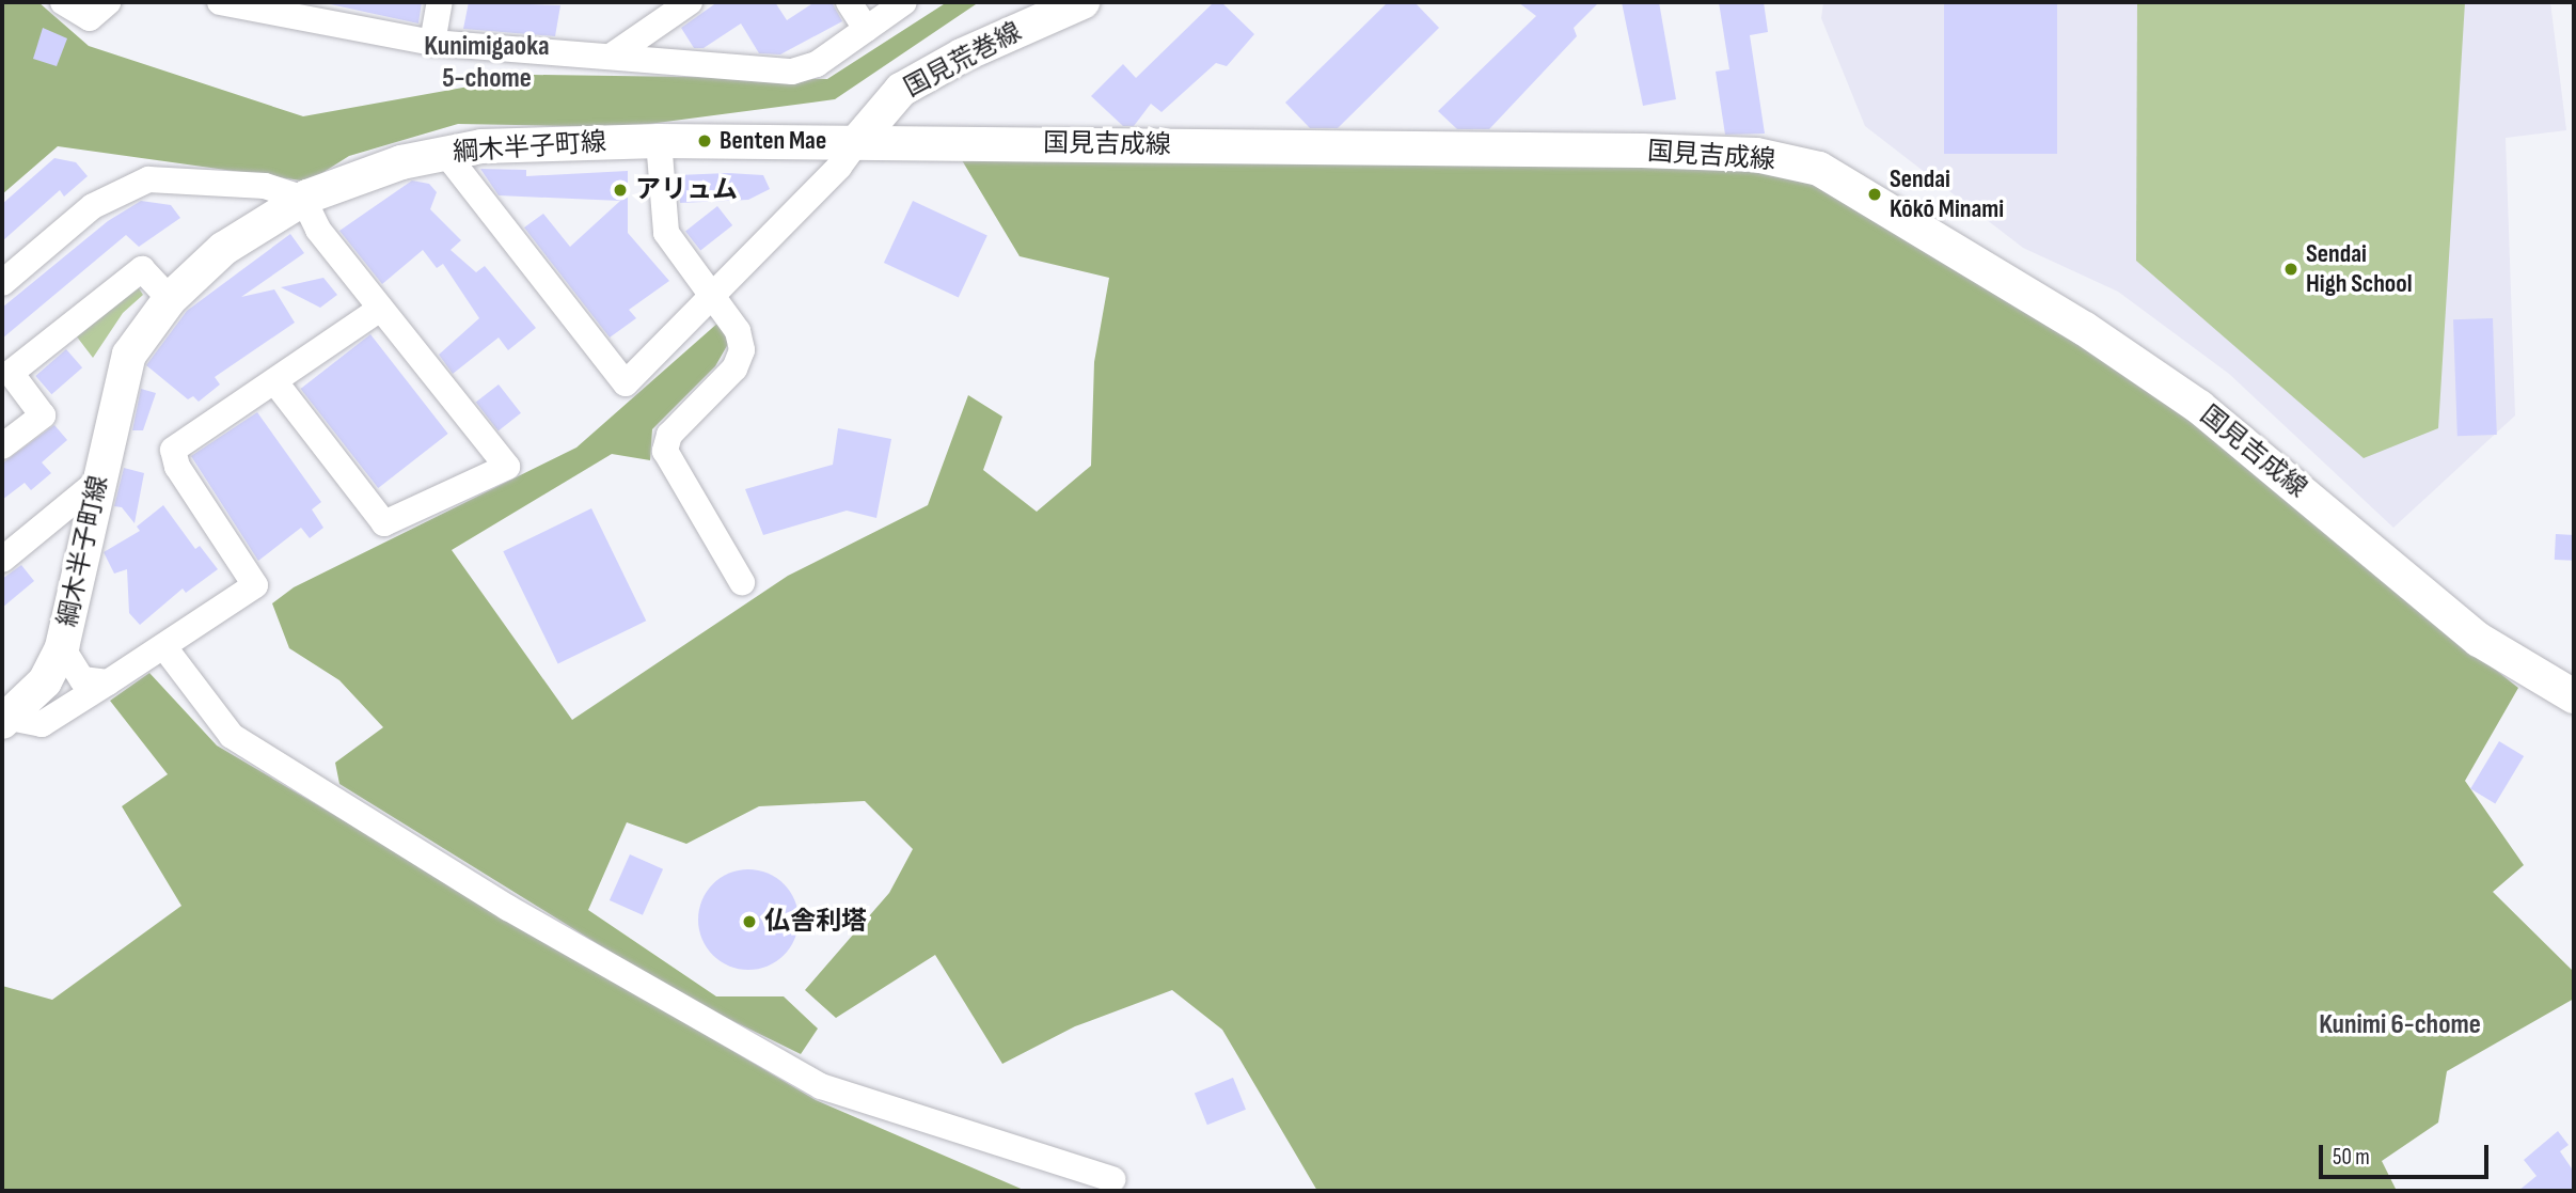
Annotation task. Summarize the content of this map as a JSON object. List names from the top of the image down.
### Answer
{
  "streets": {
    "street": ["国見荒巻線", "国見吉成線", "綱木半子町線"]
  },
  "crossings": [
    ["国見荒巻線", "国見吉成線"],
    ["国見荒巻線", "綱木半子町線"],
    ["国見吉成線", "綱木半子町線"]
  ],
  "districts": ["Kunimigaoka 5-chome", "Kunimi 6-chome"],
  "places": [
    "Benten Mae",
    "アリュム",
    "Sendai Kōkō Minami",
    "Sendai High School",
    "仏舎利塔"
  ],
  "scale_bar": "50 m"
}
